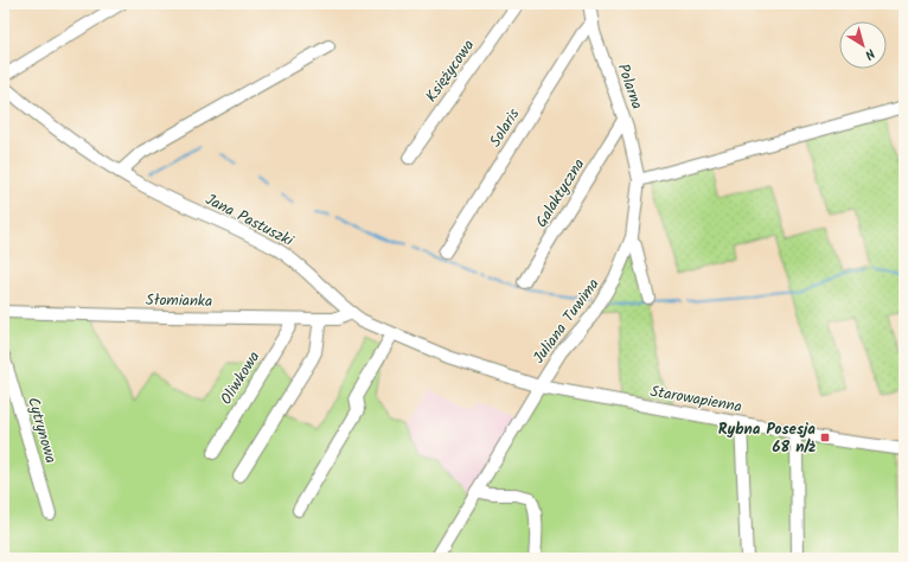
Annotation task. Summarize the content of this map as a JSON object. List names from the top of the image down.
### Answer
{
  "streets": {
    "street": [
      "Księżycowa",
      "Polarna",
      "Solaris",
      "Galaktyczna",
      "Jana Pastuszki",
      "Słomianka",
      "Juliana Tuwima",
      "Oliwkowa",
      "Starowapienna",
      "Cytrynowa"
    ]
  },
  "crossings": [
    ["Polarna", "Solaris"],
    ["Polarna", "Galaktyczna"],
    ["Polarna", "Juliana Tuwima"],
    ["Jana Pastuszki", "Słomianka"],
    ["Jana Pastuszki", "Juliana Tuwima"],
    ["Jana Pastuszki", "Starowapienna"],
    ["Słomianka", "Oliwkowa"],
    ["Juliana Tuwima", "Starowapienna"]
  ],
  "places": {
    "transit": ["Rybna Posesja 68 n/ż"]
  },
  "north": "bottom right"
}
